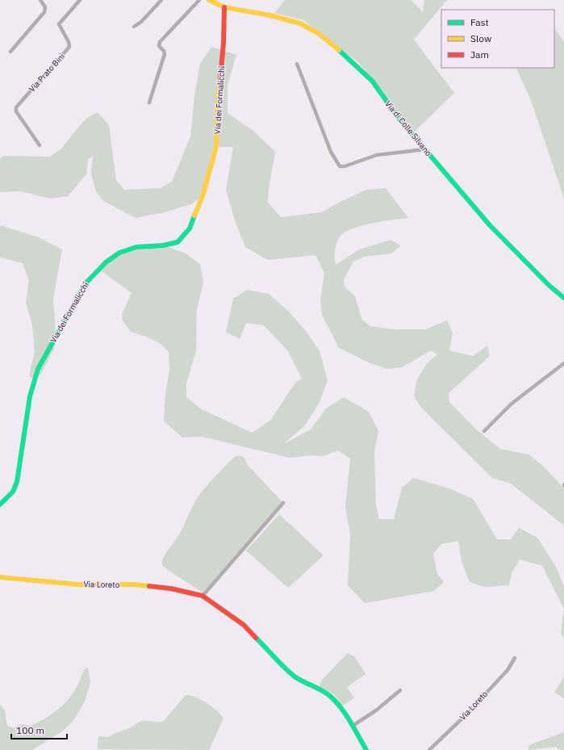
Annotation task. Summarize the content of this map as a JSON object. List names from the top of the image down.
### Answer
{
  "streets": {
    "street": [
      "Via Prato Bini",
      "Via dei Formalicchi",
      "Via di Colle Silvano",
      "Via Loreto"
    ]
  },
  "crossings": [
    ["Via dei Formalicchi", "Via di Colle Silvano"]
  ],
  "legend": ["Fast", "Slow", "Jam"],
  "scale_bar": "100 m"
}
